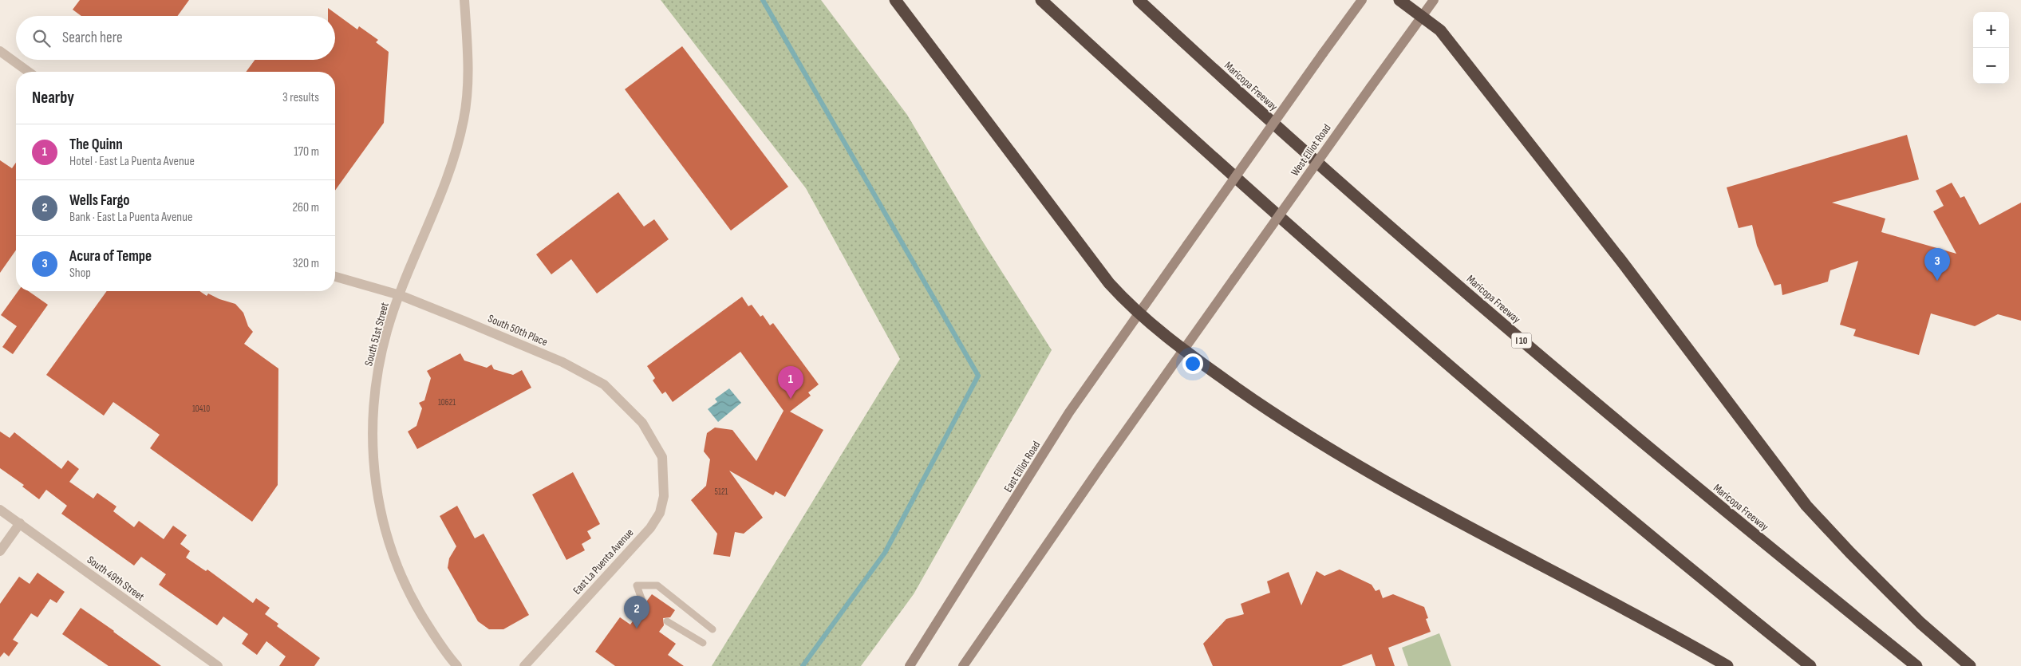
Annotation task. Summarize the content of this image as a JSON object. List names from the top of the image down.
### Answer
{
  "streets": {
    "highway": ["Maricopa Freeway", "I 10"],
    "main road": ["West Elliot Road", "East Elliot Road"],
    "street": [
      "South 50th Place",
      "South 51st Street",
      "East La Puenta Avenue",
      "South 49th Street"
    ]
  },
  "crossings": [
    ["South 50th Place", "South 51st Street"],
    ["South 50th Place", "East La Puenta Avenue"]
  ],
  "house_numbers": ["10621", "10410", "5121"],
  "page": {
    "map_buttons": ["+", "−"],
    "search": "Search here",
    "heading": ["Nearby", "3 results"],
    "list": [
      {
        "mark": "1",
        "name": "The Quinn",
        "note": "Hotel · East La Puenta Avenue",
        "value": "170 m"
      },
      {
        "mark": "2",
        "name": "Wells Fargo",
        "note": "Bank · East La Puenta Avenue",
        "value": "260 m"
      },
      {
        "mark": "3",
        "name": "Acura of Tempe",
        "note": "Shop",
        "value": "320 m"
      }
    ],
    "pins": ["3", "1", "2"]
  }
}
